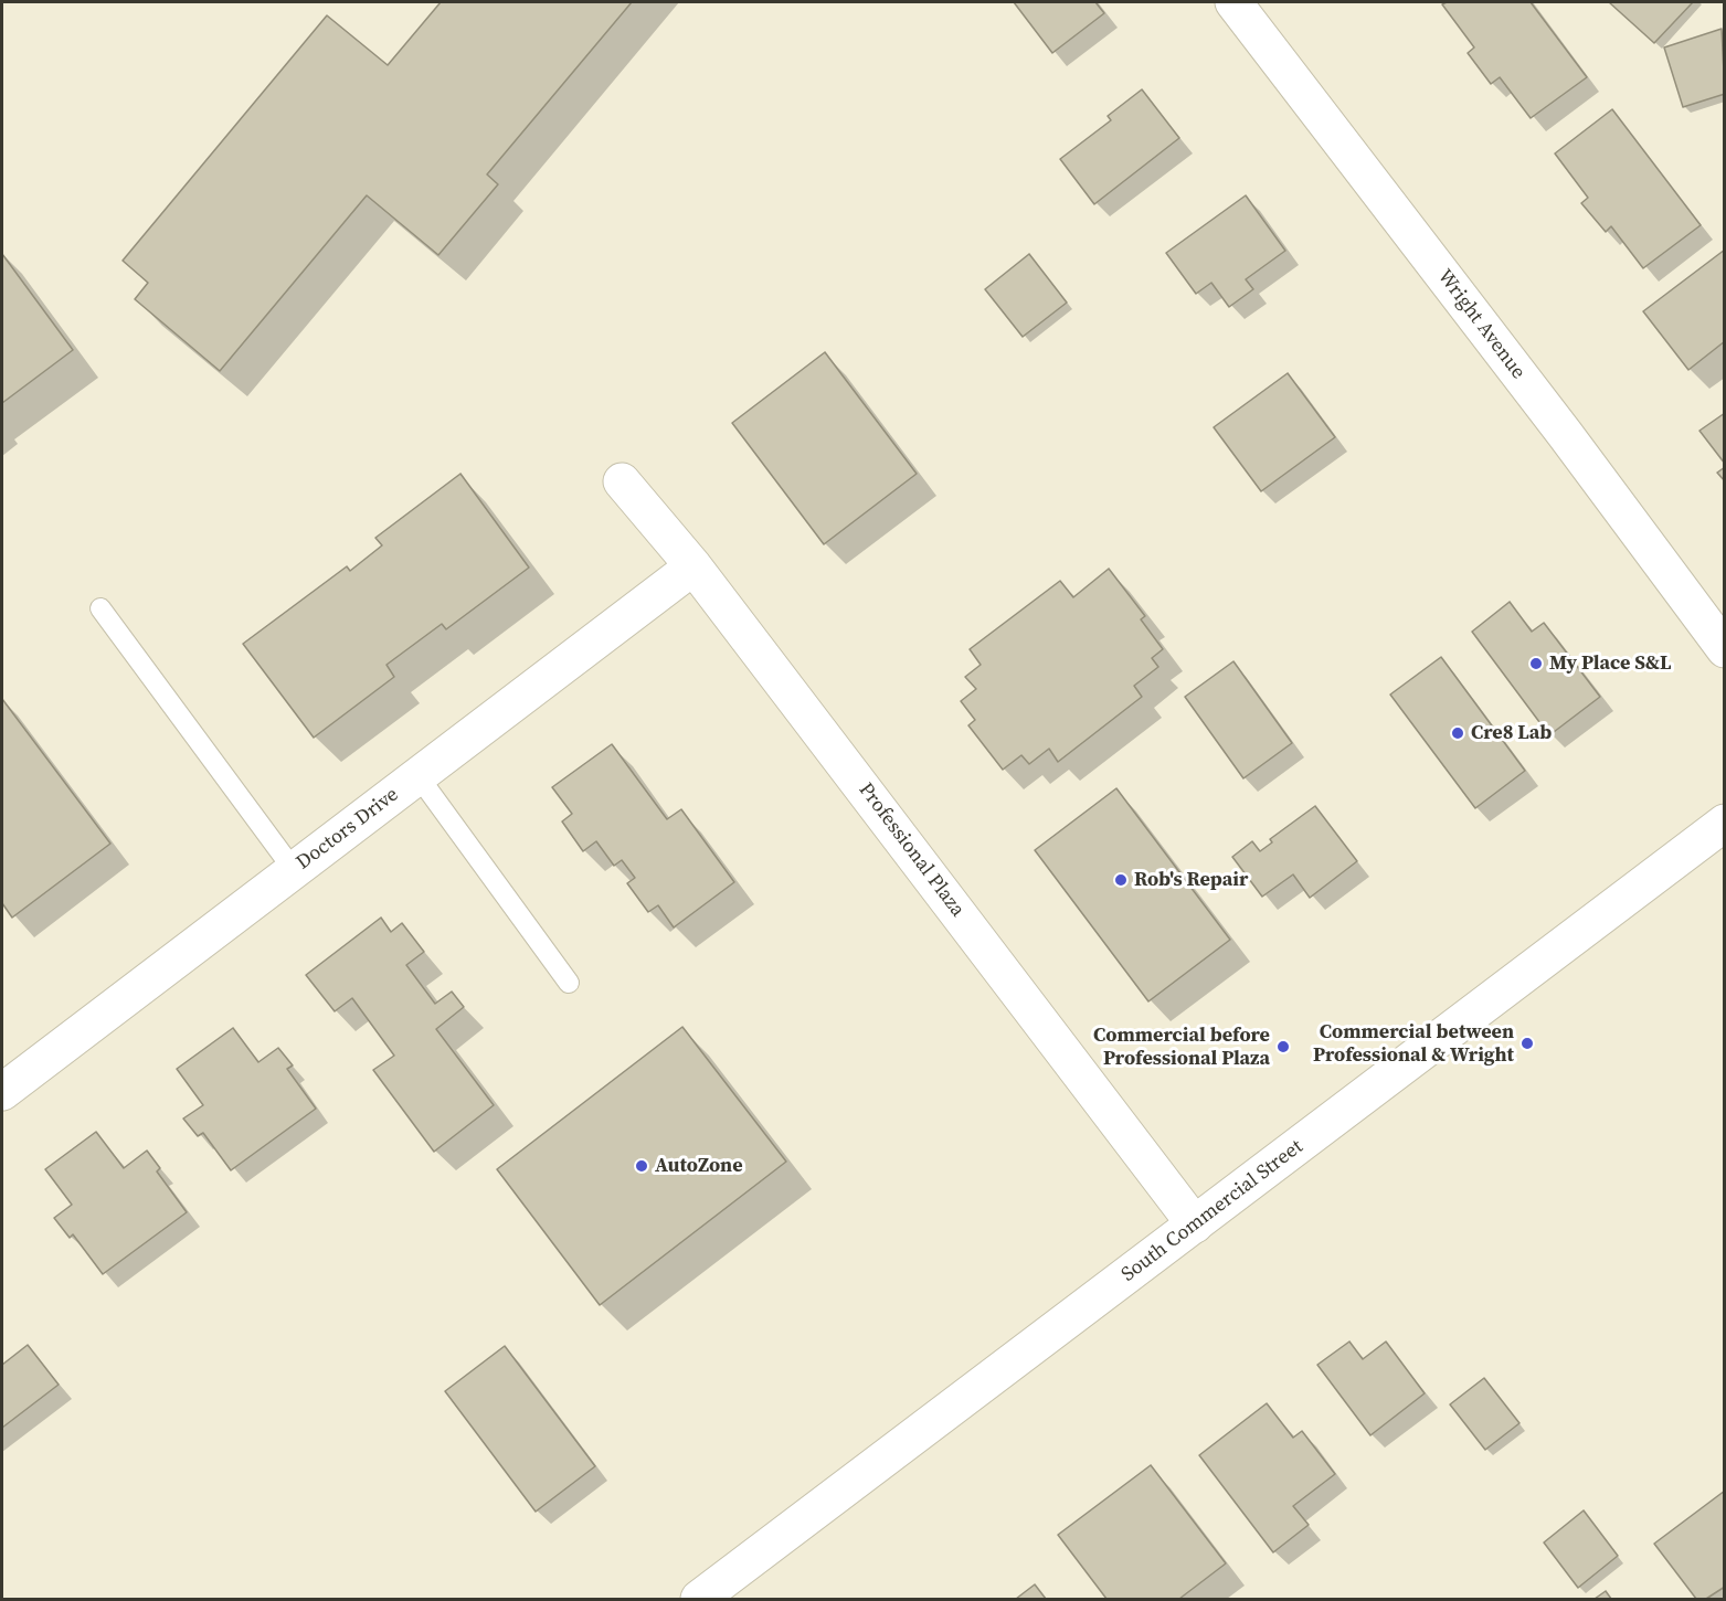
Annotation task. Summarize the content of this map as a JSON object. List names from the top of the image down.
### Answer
{
  "streets": {
    "street": [
      "Wright Avenue",
      "Doctors Drive",
      "Professional Plaza",
      "South Commercial Street"
    ]
  },
  "crossings": [
    ["Doctors Drive", "Professional Plaza"],
    ["Professional Plaza", "South Commercial Street"]
  ],
  "places": [
    "My Place S&L",
    "Cre8 Lab",
    "Rob's Repair",
    "Commercial between Professional & Wright",
    "Commercial before Professional Plaza",
    "AutoZone"
  ]
}
